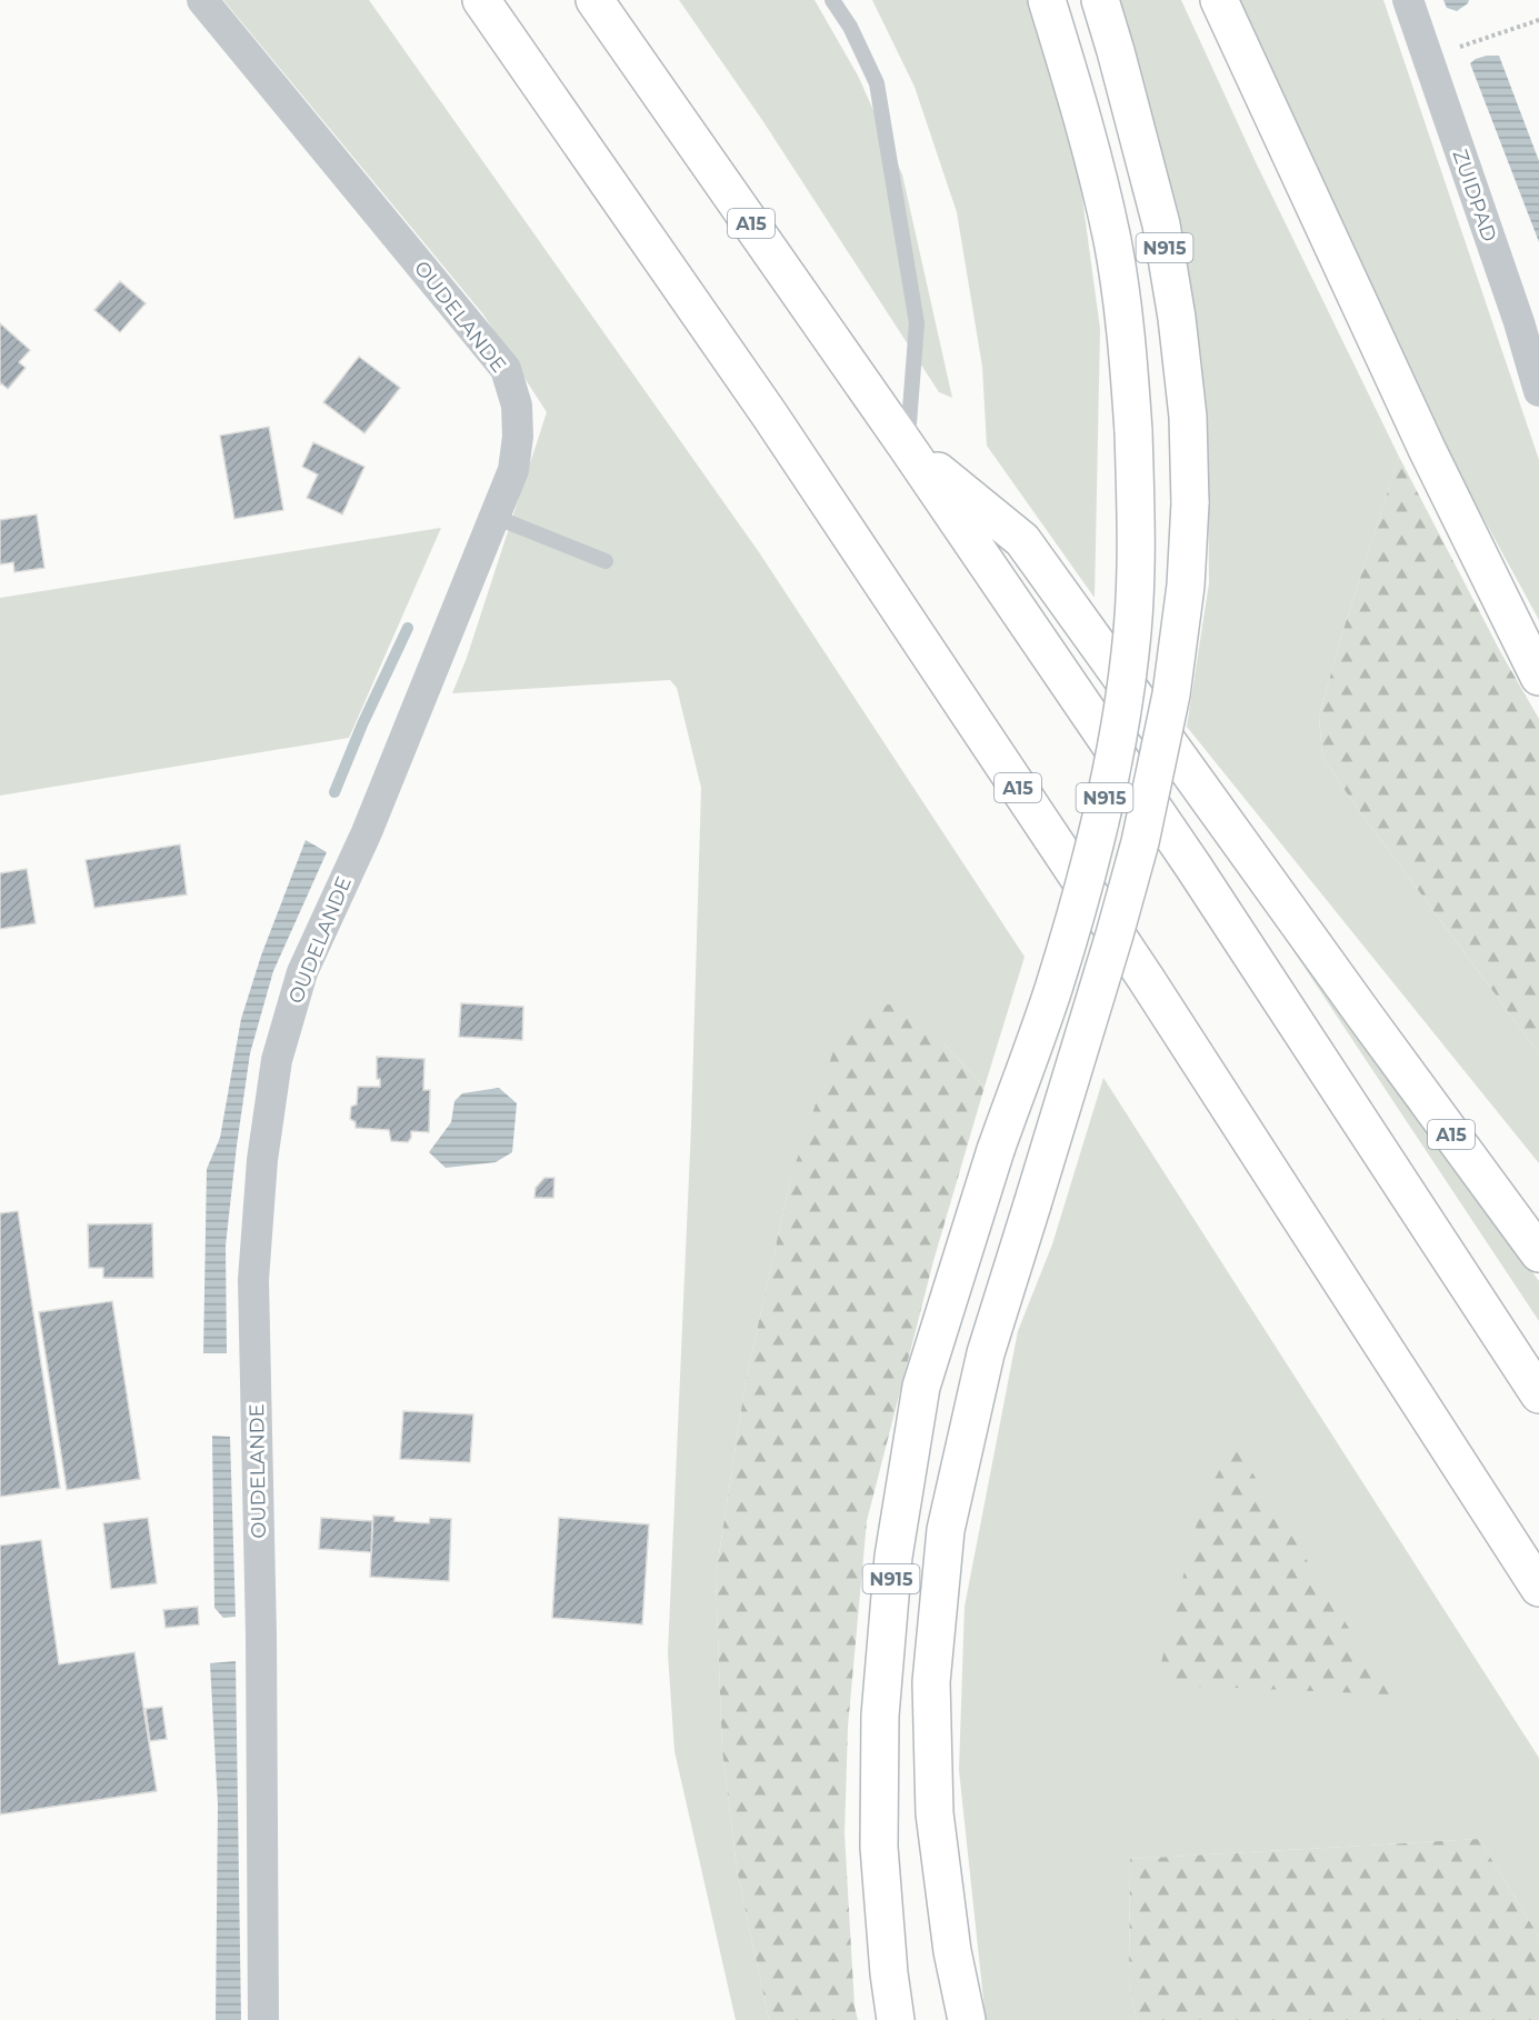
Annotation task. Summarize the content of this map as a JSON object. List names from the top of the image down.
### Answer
{
  "streets": {
    "main road": ["A15", "N915"],
    "street": ["ZUIDPAD", "OUDELANDE"]
  }
}
